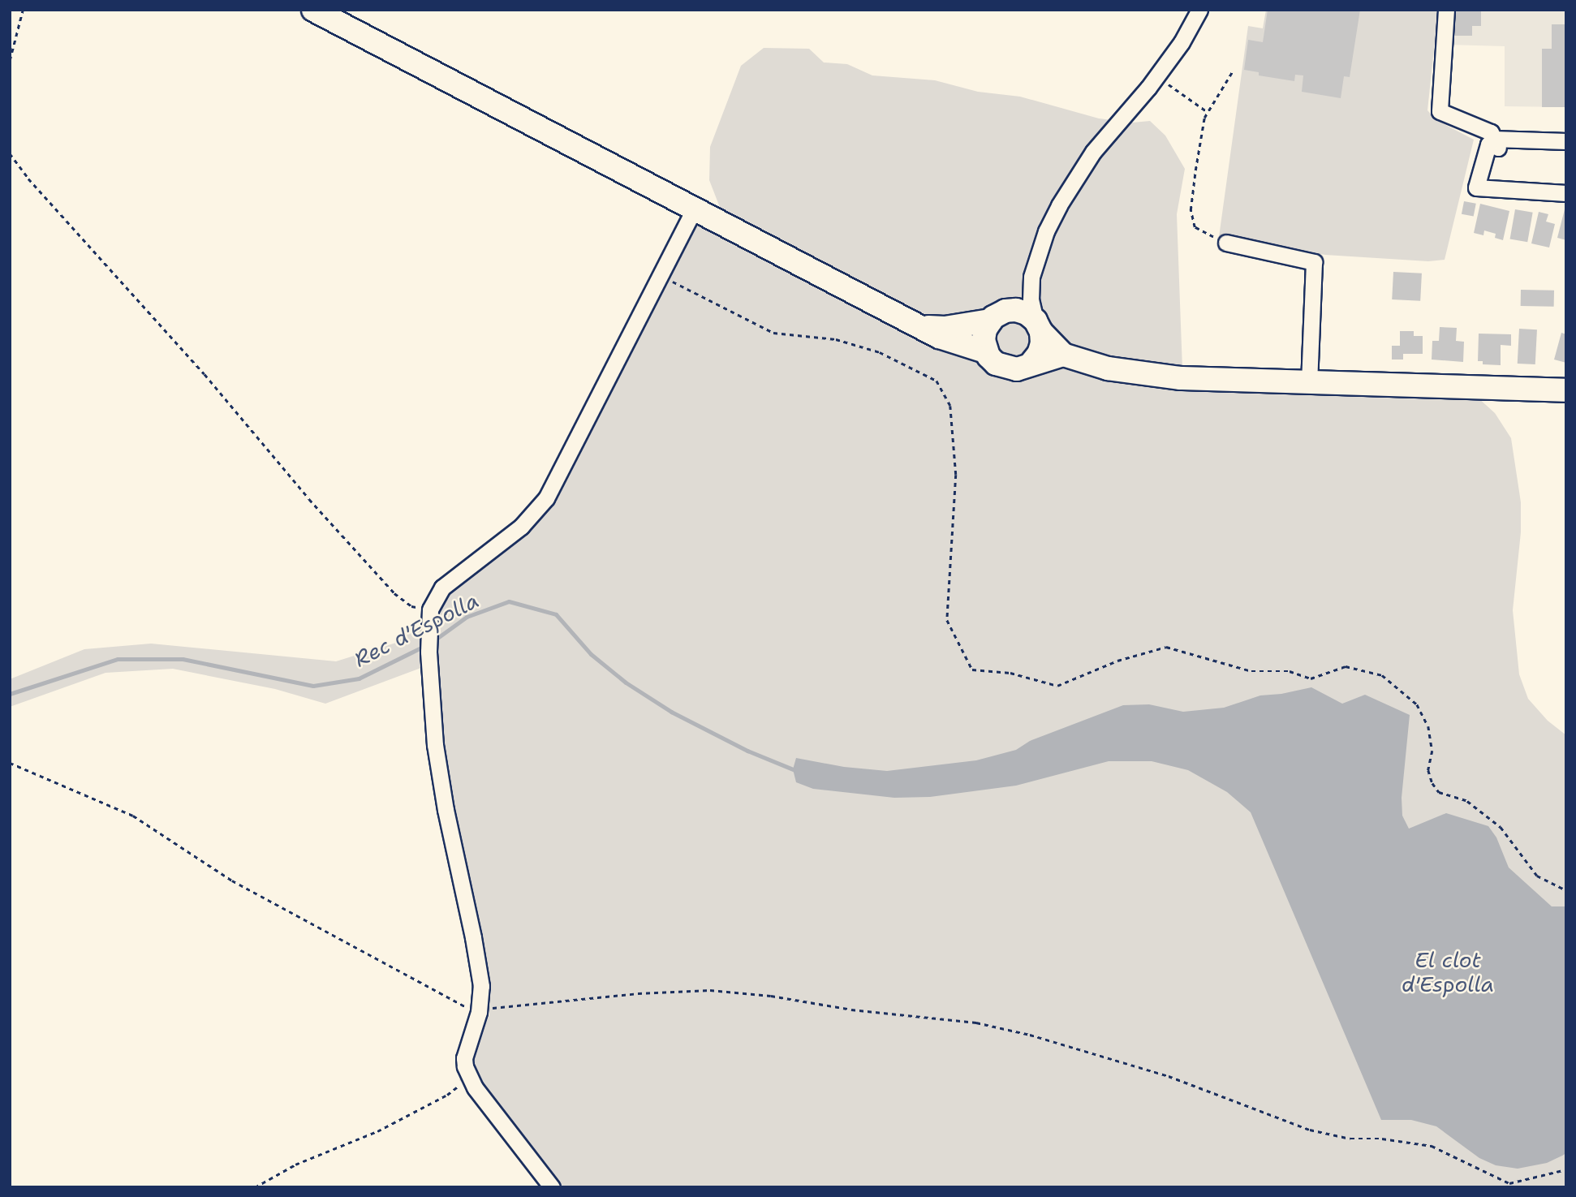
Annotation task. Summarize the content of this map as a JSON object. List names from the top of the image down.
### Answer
{
  "water": ["Rec d'Espolla", "El clot d'Espolla"]
}
